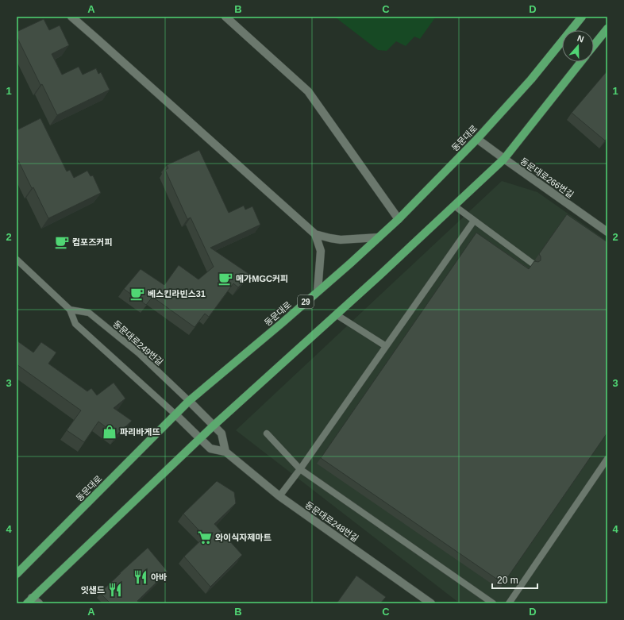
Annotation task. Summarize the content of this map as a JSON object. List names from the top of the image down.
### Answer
{
  "streets": {
    "main road": ["동문대로", "29"],
    "street": ["동문대로266번길", "동문대로248번길"],
    "lane": ["동문대로249번길"]
  },
  "crossings": [
    ["동문대로", "동문대로266번길"],
    ["동문대로", "동문대로249번길"],
    ["동문대로", "동문대로248번길"]
  ],
  "places": {
    "cafe": ["컴포즈커피", "메가MGC커피", "베스킨라빈스31"],
    "shop": ["파리바게뜨"],
    "supermarket": ["와이식자제마트"],
    "restaurant": ["아바", "잇샌드"]
  },
  "scale_bar": "20 m",
  "north": "top",
  "grid": {
    "columns": [
      "A",
      "B",
      "C",
      "D"
    ],
    "rows": [
      "1",
      "2",
      "3",
      "4"
    ]
  }
}
